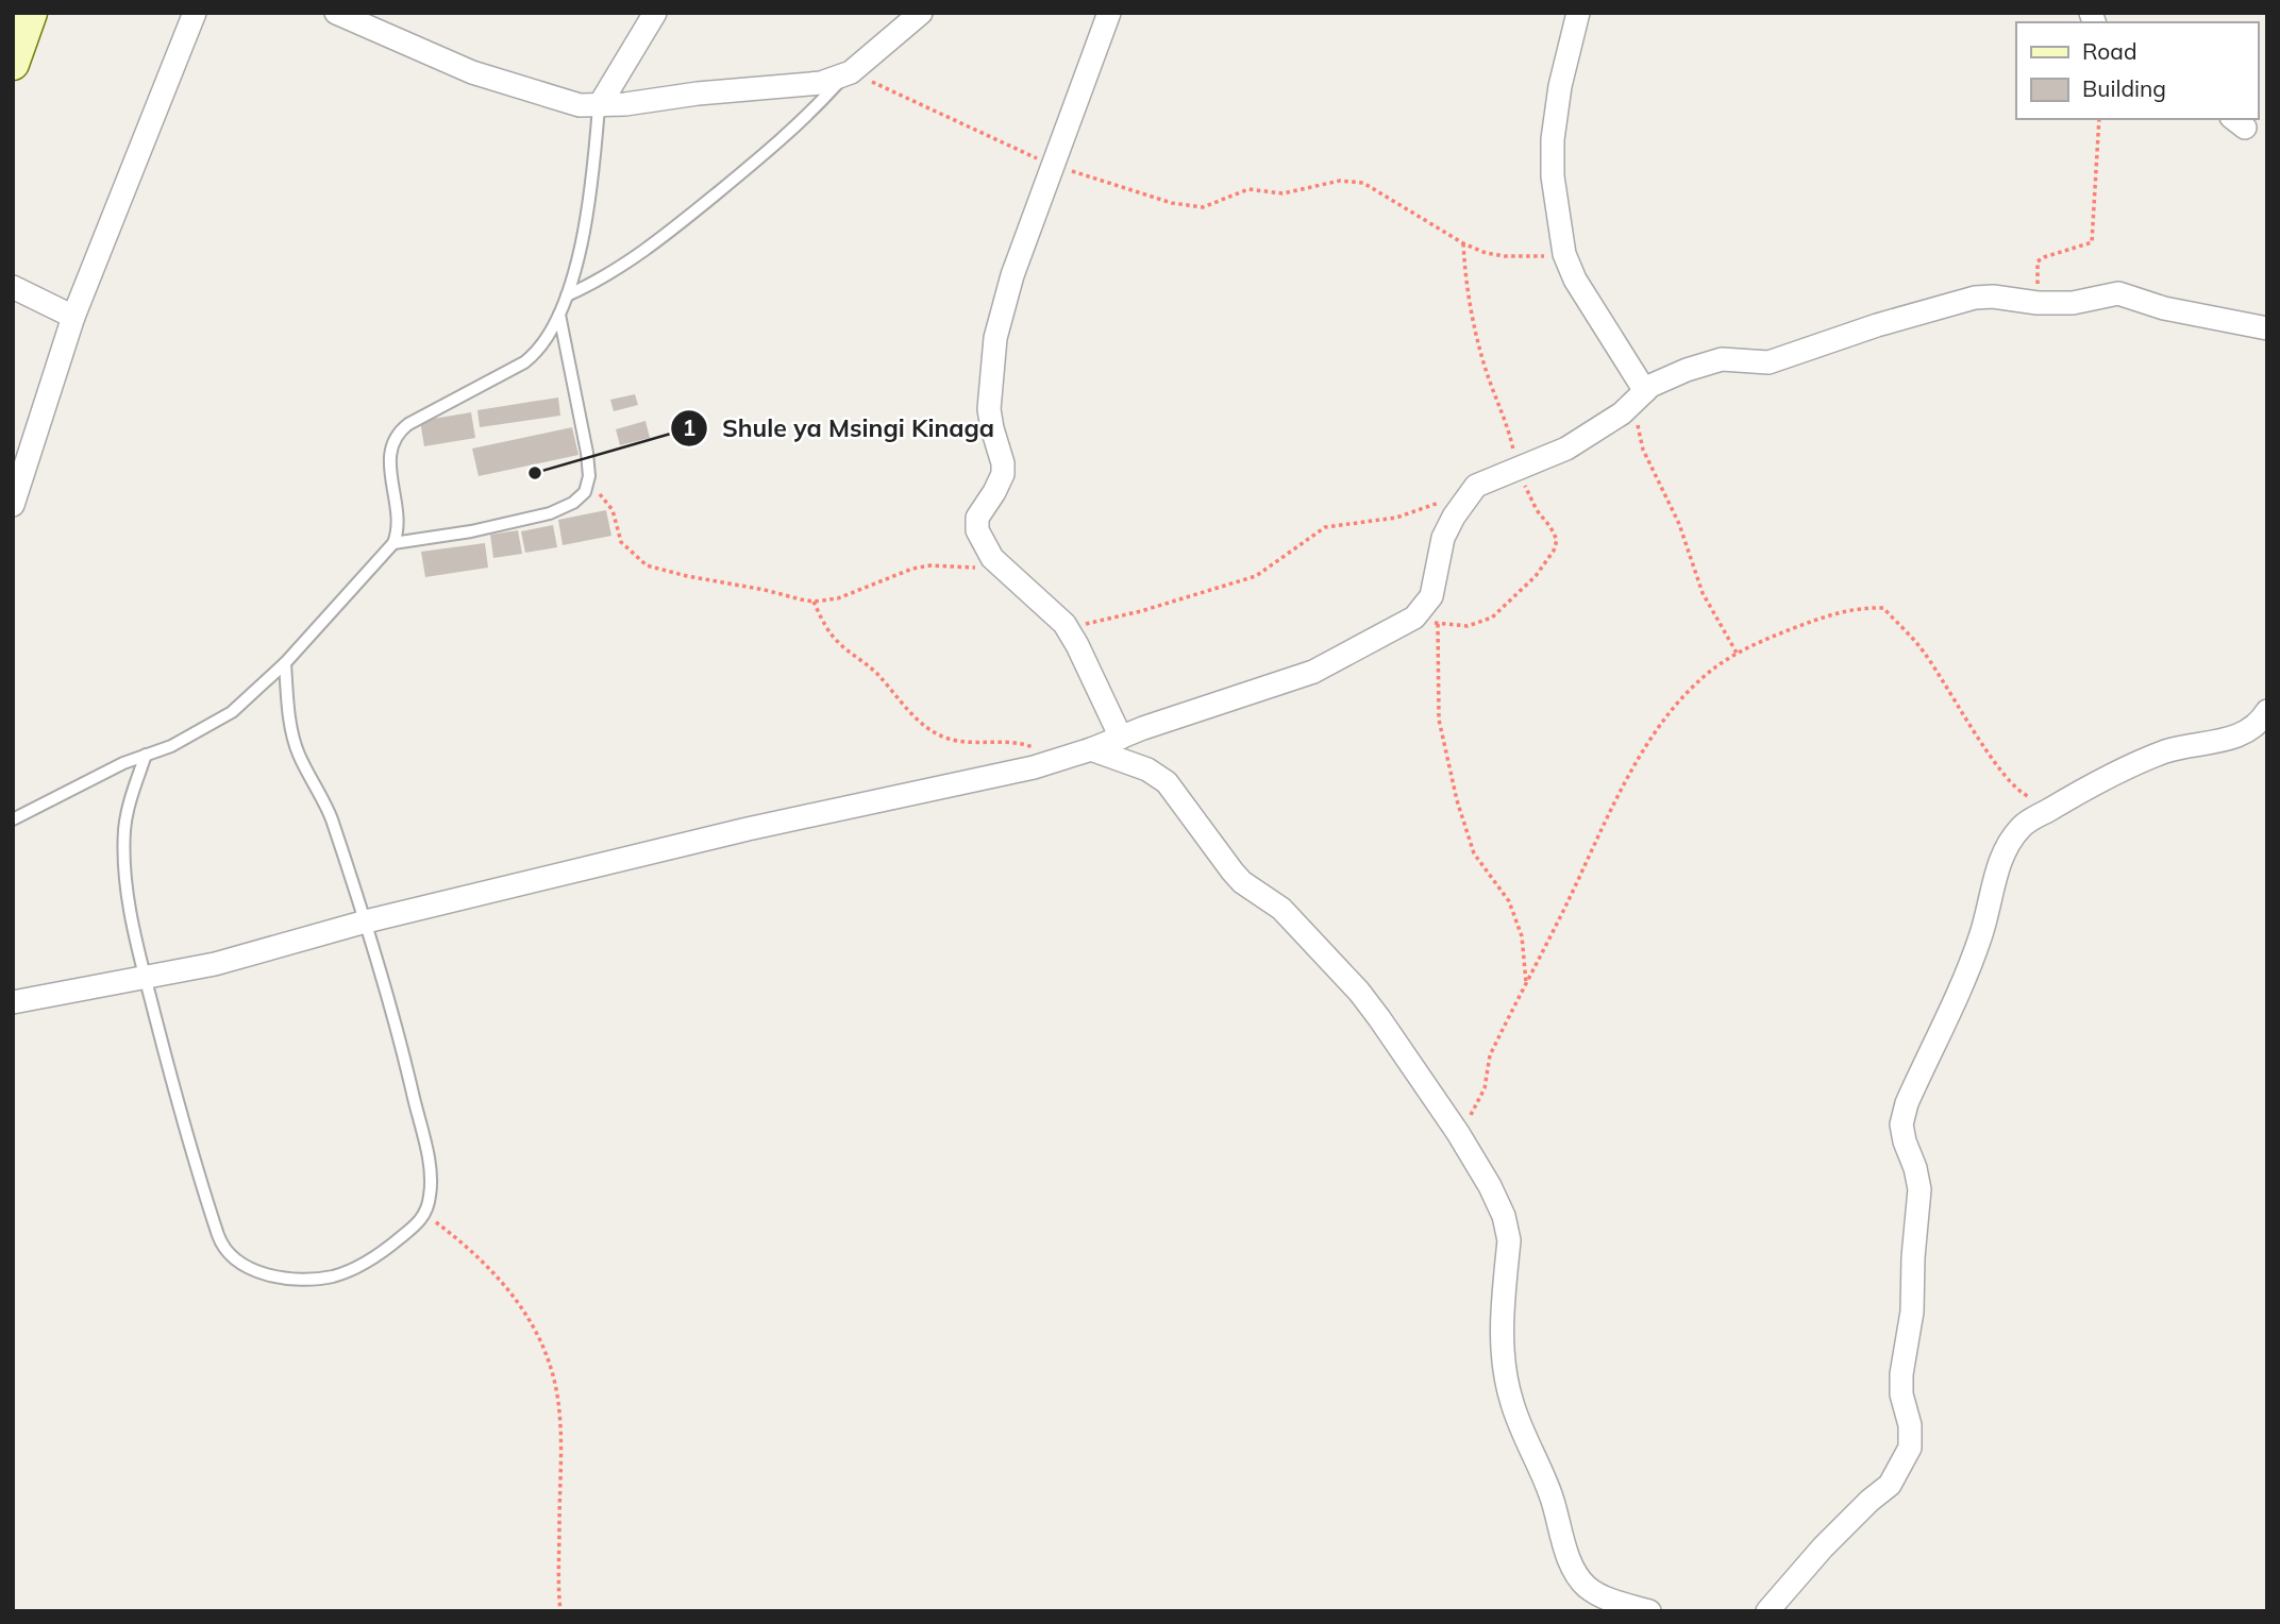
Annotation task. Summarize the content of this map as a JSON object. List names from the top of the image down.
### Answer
{
  "places": ["Shule ya Msingi Kinaga"],
  "legend": ["Road", "Building"]
}
